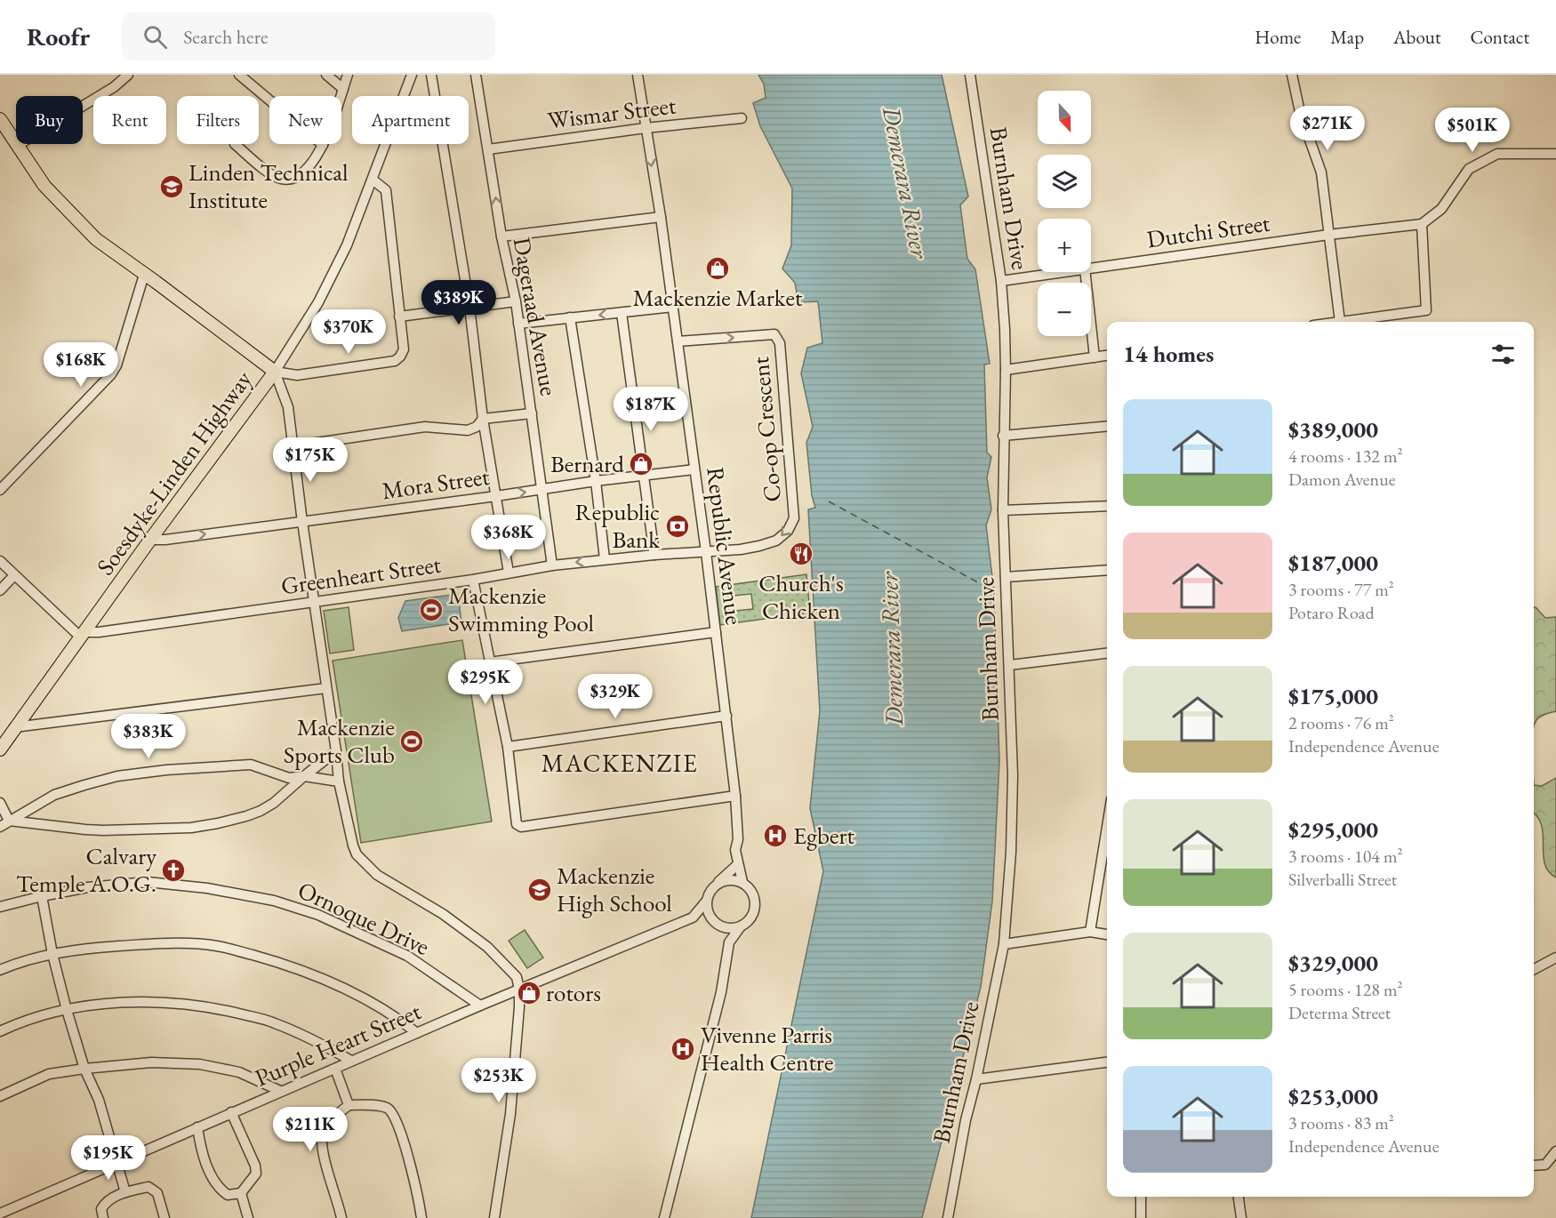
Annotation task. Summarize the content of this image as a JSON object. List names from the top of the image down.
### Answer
{
  "streets": {
    "main road": ["Soesdyke-Linden Highway"],
    "street": [
      "Wismar Street",
      "Burnham Drive",
      "Dutchi Street",
      "Dageraad Avenue",
      "Co-op Crescent",
      "Mora Street",
      "Republic Avenue",
      "Greenheart Street",
      "Ornoque Drive",
      "Purple Heart Street"
    ]
  },
  "crossings": [
    ["Wismar Street", "Dageraad Avenue"],
    ["Wismar Street", "Republic Avenue"],
    ["Burnham Drive", "Dutchi Street"],
    ["Dageraad Avenue", "Mora Street"],
    ["Dageraad Avenue", "Greenheart Street"],
    ["Co-op Crescent", "Republic Avenue"],
    ["Co-op Crescent", "Greenheart Street"],
    ["Soesdyke-Linden Highway", "Mora Street"],
    ["Soesdyke-Linden Highway", "Greenheart Street"],
    ["Mora Street", "Republic Avenue"],
    ["Republic Avenue", "Greenheart Street"],
    ["Republic Avenue", "Purple Heart Street"],
    ["Ornoque Drive", "Purple Heart Street"]
  ],
  "one_way": ["Mora Street"],
  "districts": ["MACKENZIE"],
  "water": ["Demerara River"],
  "places": {
    "school or university": ["Linden Technical Institute", "Mackenzie High School"],
    "shop": ["Mackenzie Market", "Bernard", "rotors"],
    "bank": ["Republic Bank"],
    "restaurant": ["Church's Chicken"],
    "sports": ["Mackenzie Swimming Pool", "Mackenzie Sports Club"],
    "hospital": ["Egbert", "Vivenne Parris Health Centre"],
    "church": ["Calvary Temple A.O.G."]
  },
  "north": "bottom",
  "page": {
    "header": "Roofr",
    "search": "Search here",
    "nav": [
      "Home",
      "Map",
      "About",
      "Contact"
    ],
    "map_buttons": ["+", "−"],
    "chip": [
      "Buy",
      "Rent",
      "Filters",
      "New",
      "Apartment"
    ],
    "price": [
      "$271K",
      "$501K",
      "$389K",
      "$370K",
      "$168K",
      "$187K",
      "$175K",
      "$368K",
      "$295K",
      "$329K",
      "$383K",
      "$253K",
      "$211K",
      "$195K"
    ],
    "heading": "14 homes",
    "list": [
      {
        "name": "$389,000",
        "note": "4 rooms · 132 m² · Damon Avenue"
      },
      {
        "name": "$187,000",
        "note": "3 rooms · 77 m² · Potaro Road"
      },
      {
        "name": "$175,000",
        "note": "2 rooms · 76 m² · Independence Avenue"
      },
      {
        "name": "$295,000",
        "note": "3 rooms · 104 m² · Silverballi Street"
      },
      {
        "name": "$329,000",
        "note": "5 rooms · 128 m² · Determa Street"
      },
      {
        "name": "$253,000",
        "note": "3 rooms · 83 m² · Independence Avenue"
      }
    ]
  }
}
